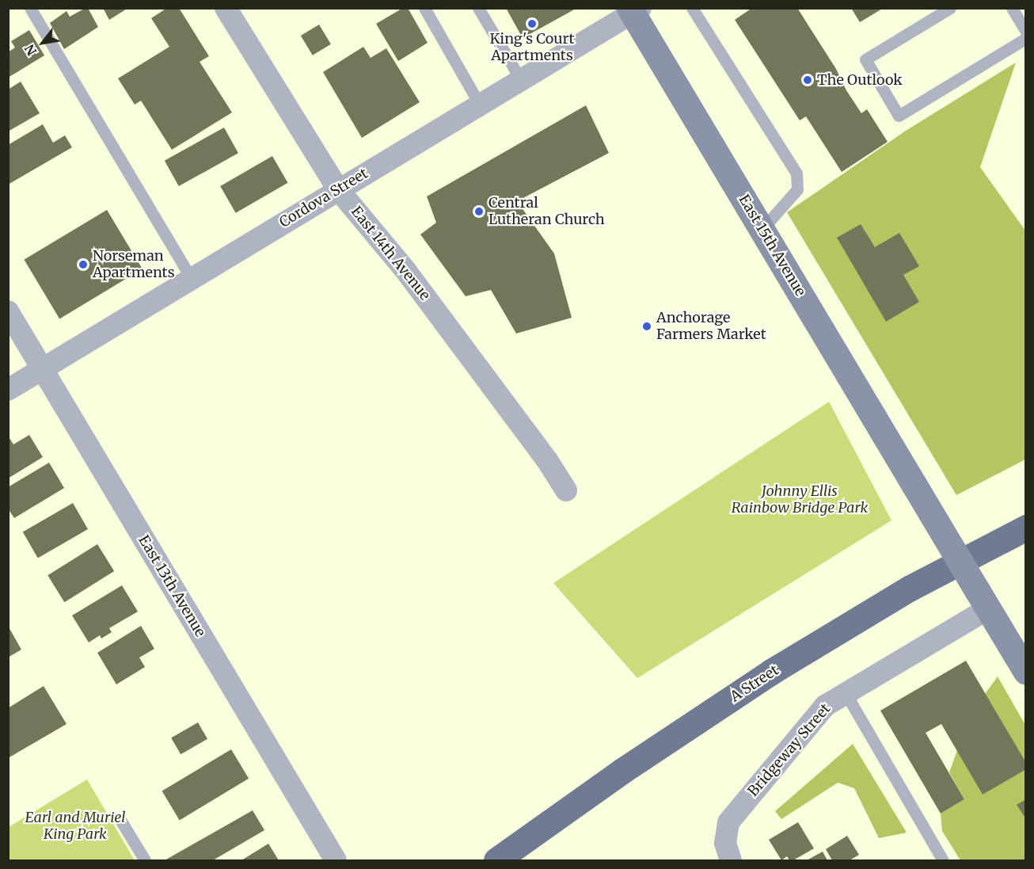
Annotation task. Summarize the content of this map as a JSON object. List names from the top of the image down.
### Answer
{
  "streets": {
    "main road": ["East 15th Avenue", "A Street"],
    "street": [
      "Cordova Street",
      "East 14th Avenue",
      "East 13th Avenue",
      "Bridgeway Street"
    ]
  },
  "crossings": [
    ["Cordova Street", "East 15th Avenue"],
    ["Cordova Street", "East 14th Avenue"],
    ["Cordova Street", "East 13th Avenue"],
    ["East 15th Avenue", "Bridgeway Street"]
  ],
  "parks": ["Johnny Ellis Rainbow Bridge Park", "Earl and Muriel King Park"],
  "places": [
    "King's Court Apartments",
    "The Outlook",
    "Central Lutheran Church",
    "Norseman Apartments",
    "Anchorage Farmers Market"
  ],
  "north": "bottom left"
}
